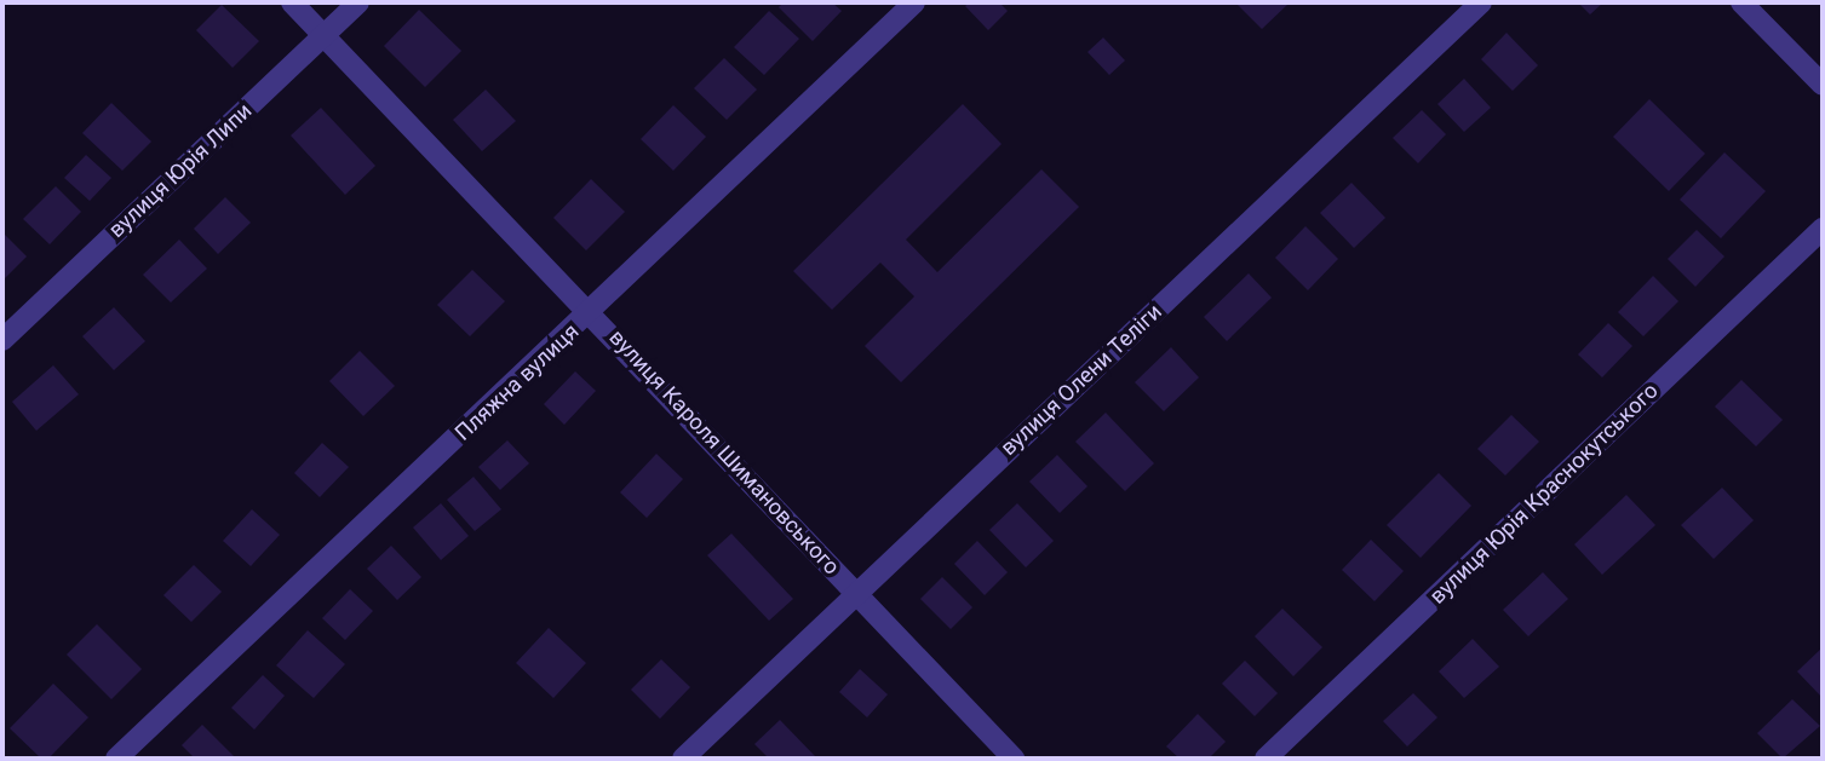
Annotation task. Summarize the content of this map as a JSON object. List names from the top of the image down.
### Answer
{
  "streets": {
    "street": [
      "вулиця Юрія Липи",
      "вулиця Олени Теліги",
      "Пляжна вулиця",
      "вулиця Кароля Шимановського",
      "вулиця Юрія Краснокутського"
    ]
  },
  "crossings": [
    ["вулиця Юрія Липи", "вулиця Кароля Шимановського"],
    ["вулиця Олени Теліги", "вулиця Кароля Шимановського"],
    ["Пляжна вулиця", "вулиця Кароля Шимановського"]
  ]
}
